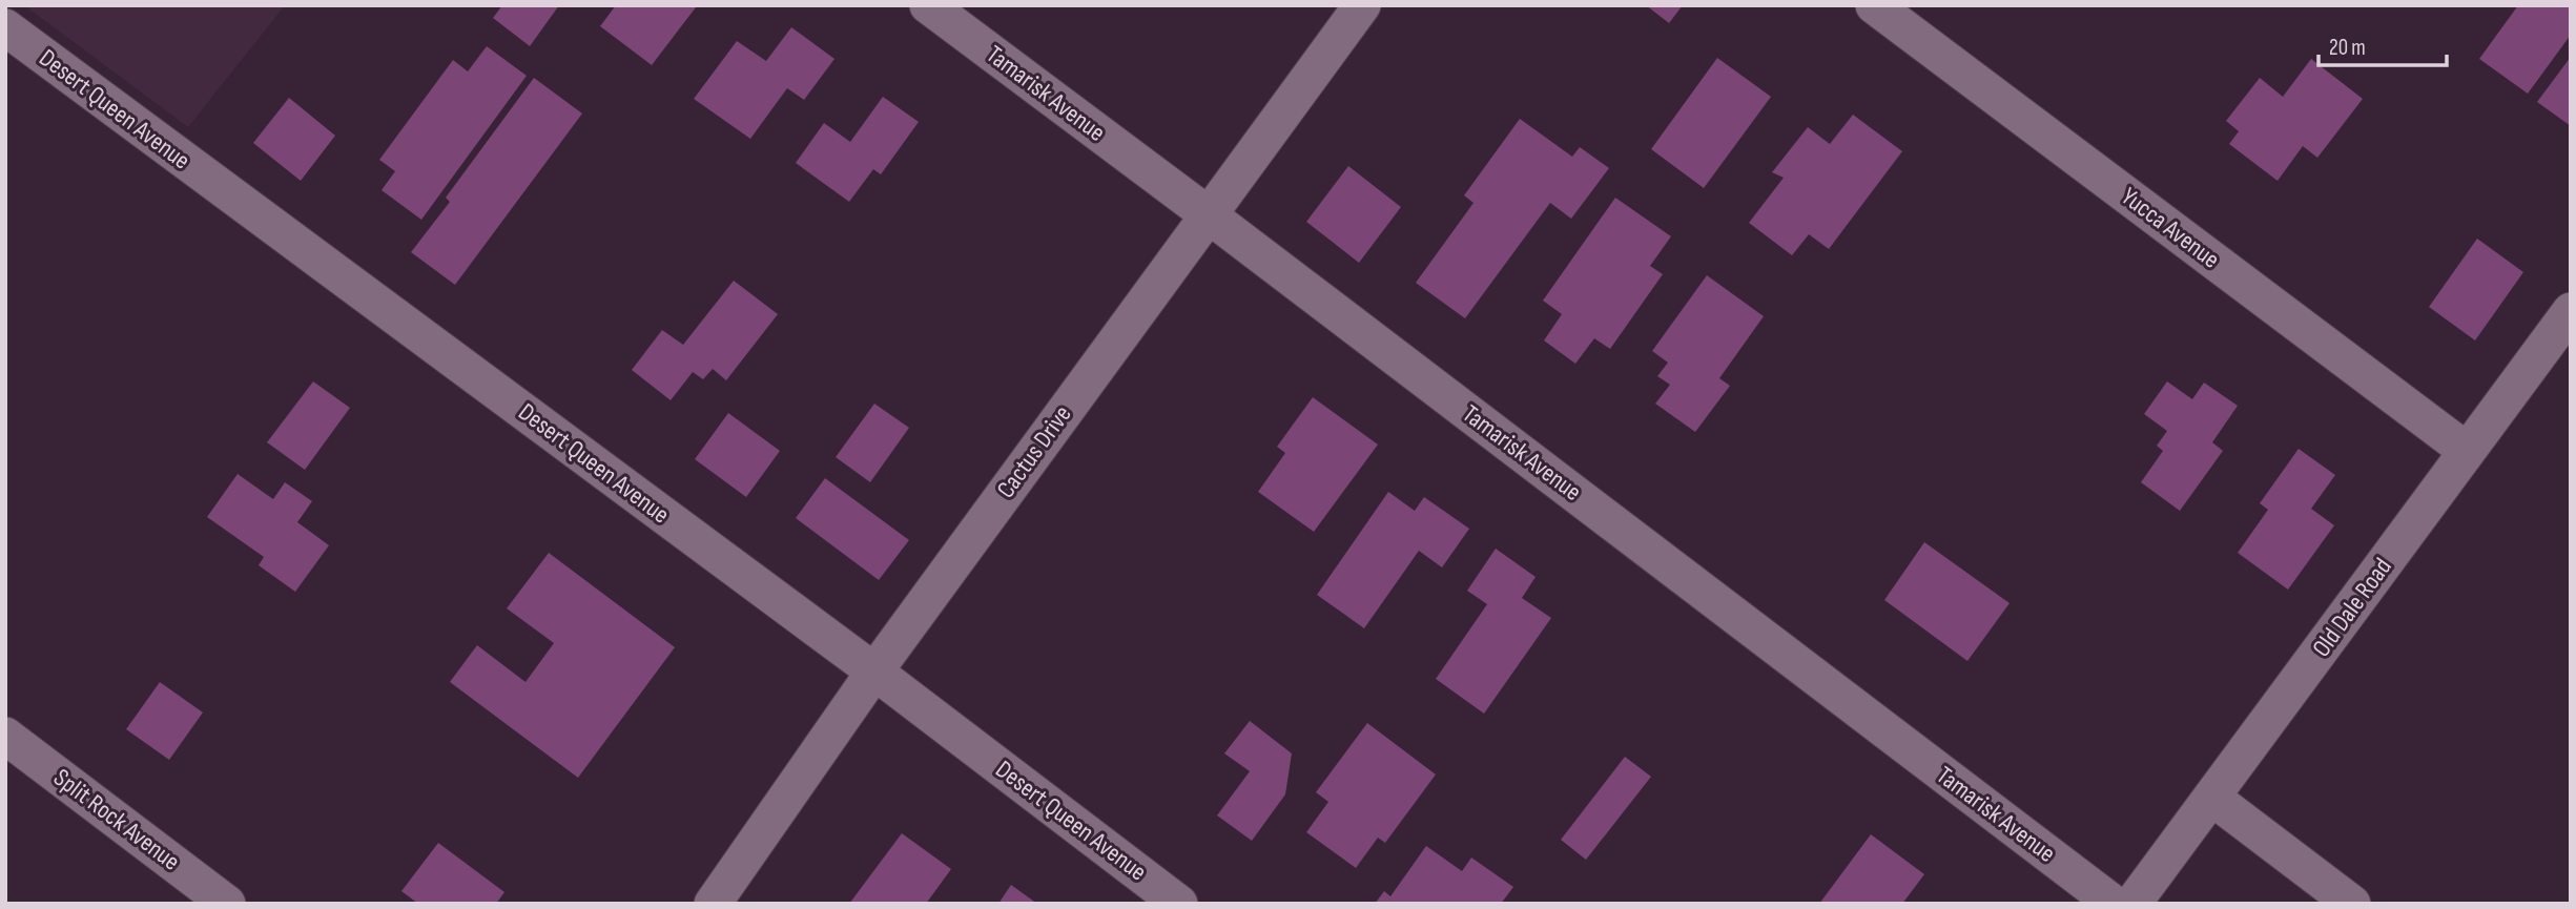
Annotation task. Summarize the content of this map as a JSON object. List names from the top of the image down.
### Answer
{
  "streets": {
    "street": [
      "Tamarisk Avenue",
      "Desert Queen Avenue",
      "Yucca Avenue",
      "Cactus Drive",
      "Old Dale Road",
      "Split Rock Avenue"
    ]
  },
  "crossings": [
    ["Tamarisk Avenue", "Cactus Drive"],
    ["Desert Queen Avenue", "Cactus Drive"],
    ["Yucca Avenue", "Old Dale Road"]
  ],
  "scale_bar": "20 m"
}
